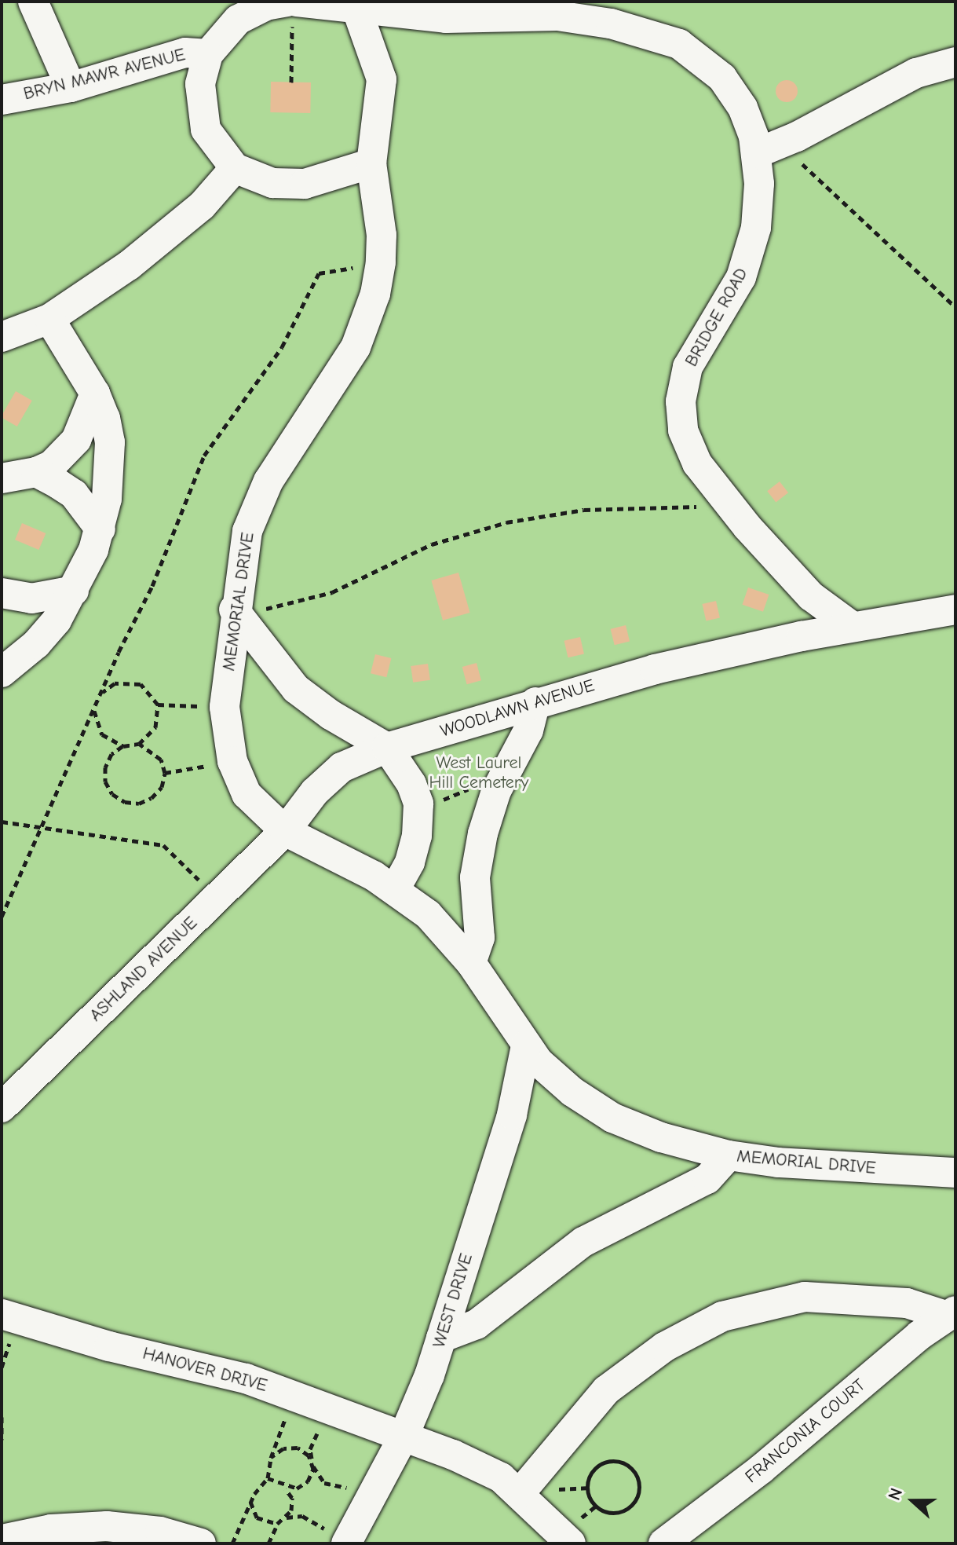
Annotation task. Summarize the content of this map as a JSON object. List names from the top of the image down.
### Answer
{
  "streets": {
    "lane": [
      "BRYN MAWR AVENUE",
      "BRIDGE ROAD",
      "MEMORIAL DRIVE",
      "WOODLAWN AVENUE",
      "ASHLAND AVENUE",
      "WEST DRIVE",
      "HANOVER DRIVE",
      "FRANCONIA COURT"
    ]
  },
  "crossings": [
    ["BRYN MAWR AVENUE", "BRIDGE ROAD"],
    ["BRYN MAWR AVENUE", "MEMORIAL DRIVE"],
    ["BRIDGE ROAD", "MEMORIAL DRIVE"],
    ["BRIDGE ROAD", "WOODLAWN AVENUE"],
    ["MEMORIAL DRIVE", "WOODLAWN AVENUE"],
    ["MEMORIAL DRIVE", "ASHLAND AVENUE"],
    ["MEMORIAL DRIVE", "WEST DRIVE"],
    ["WOODLAWN AVENUE", "ASHLAND AVENUE"],
    ["WEST DRIVE", "HANOVER DRIVE"],
    ["HANOVER DRIVE", "FRANCONIA COURT"]
  ],
  "parks": ["West Laurel Hill Cemetery"],
  "north": "left"
}
